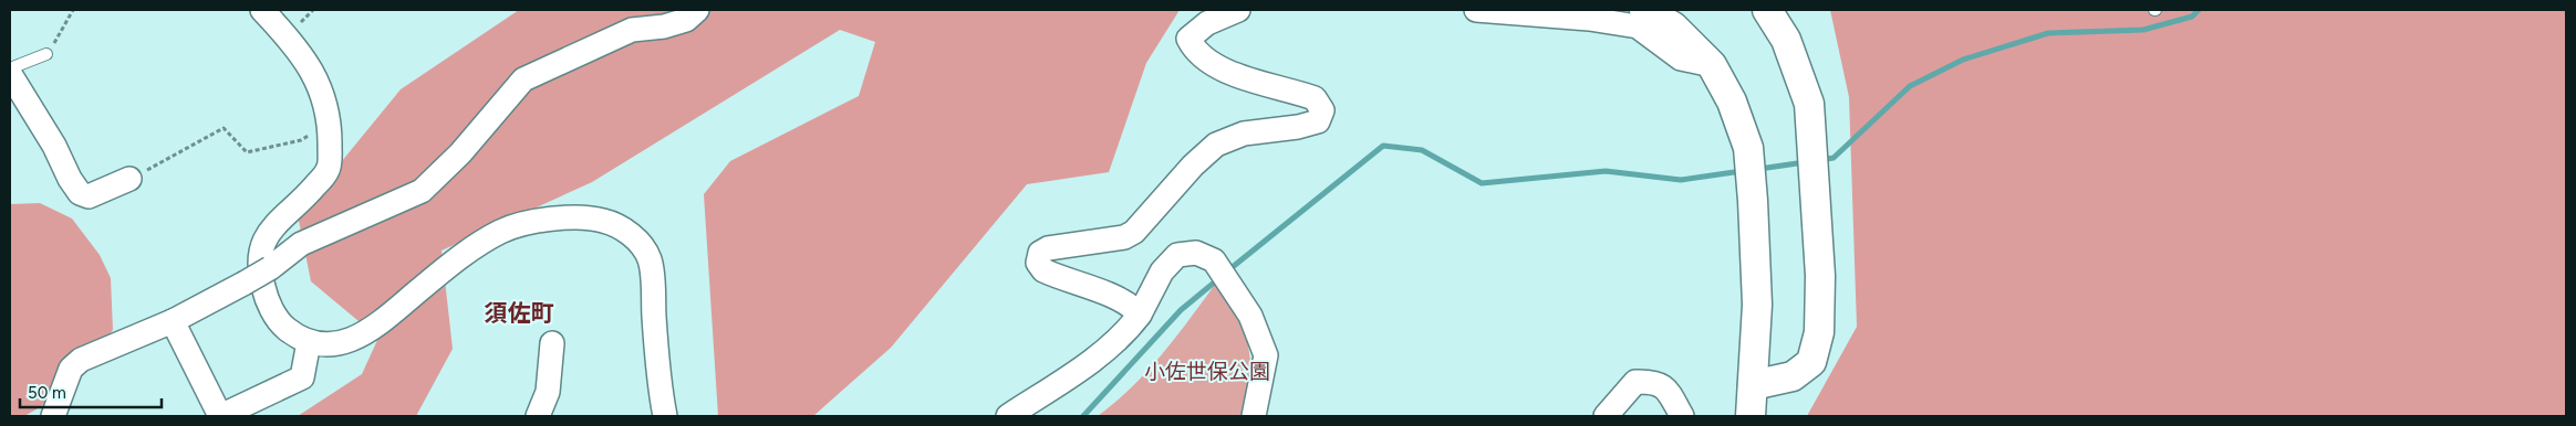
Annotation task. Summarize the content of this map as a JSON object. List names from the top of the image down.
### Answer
{
  "districts": ["須佐町"],
  "parks": ["小佐世保公園"],
  "scale_bar": "50 m"
}
